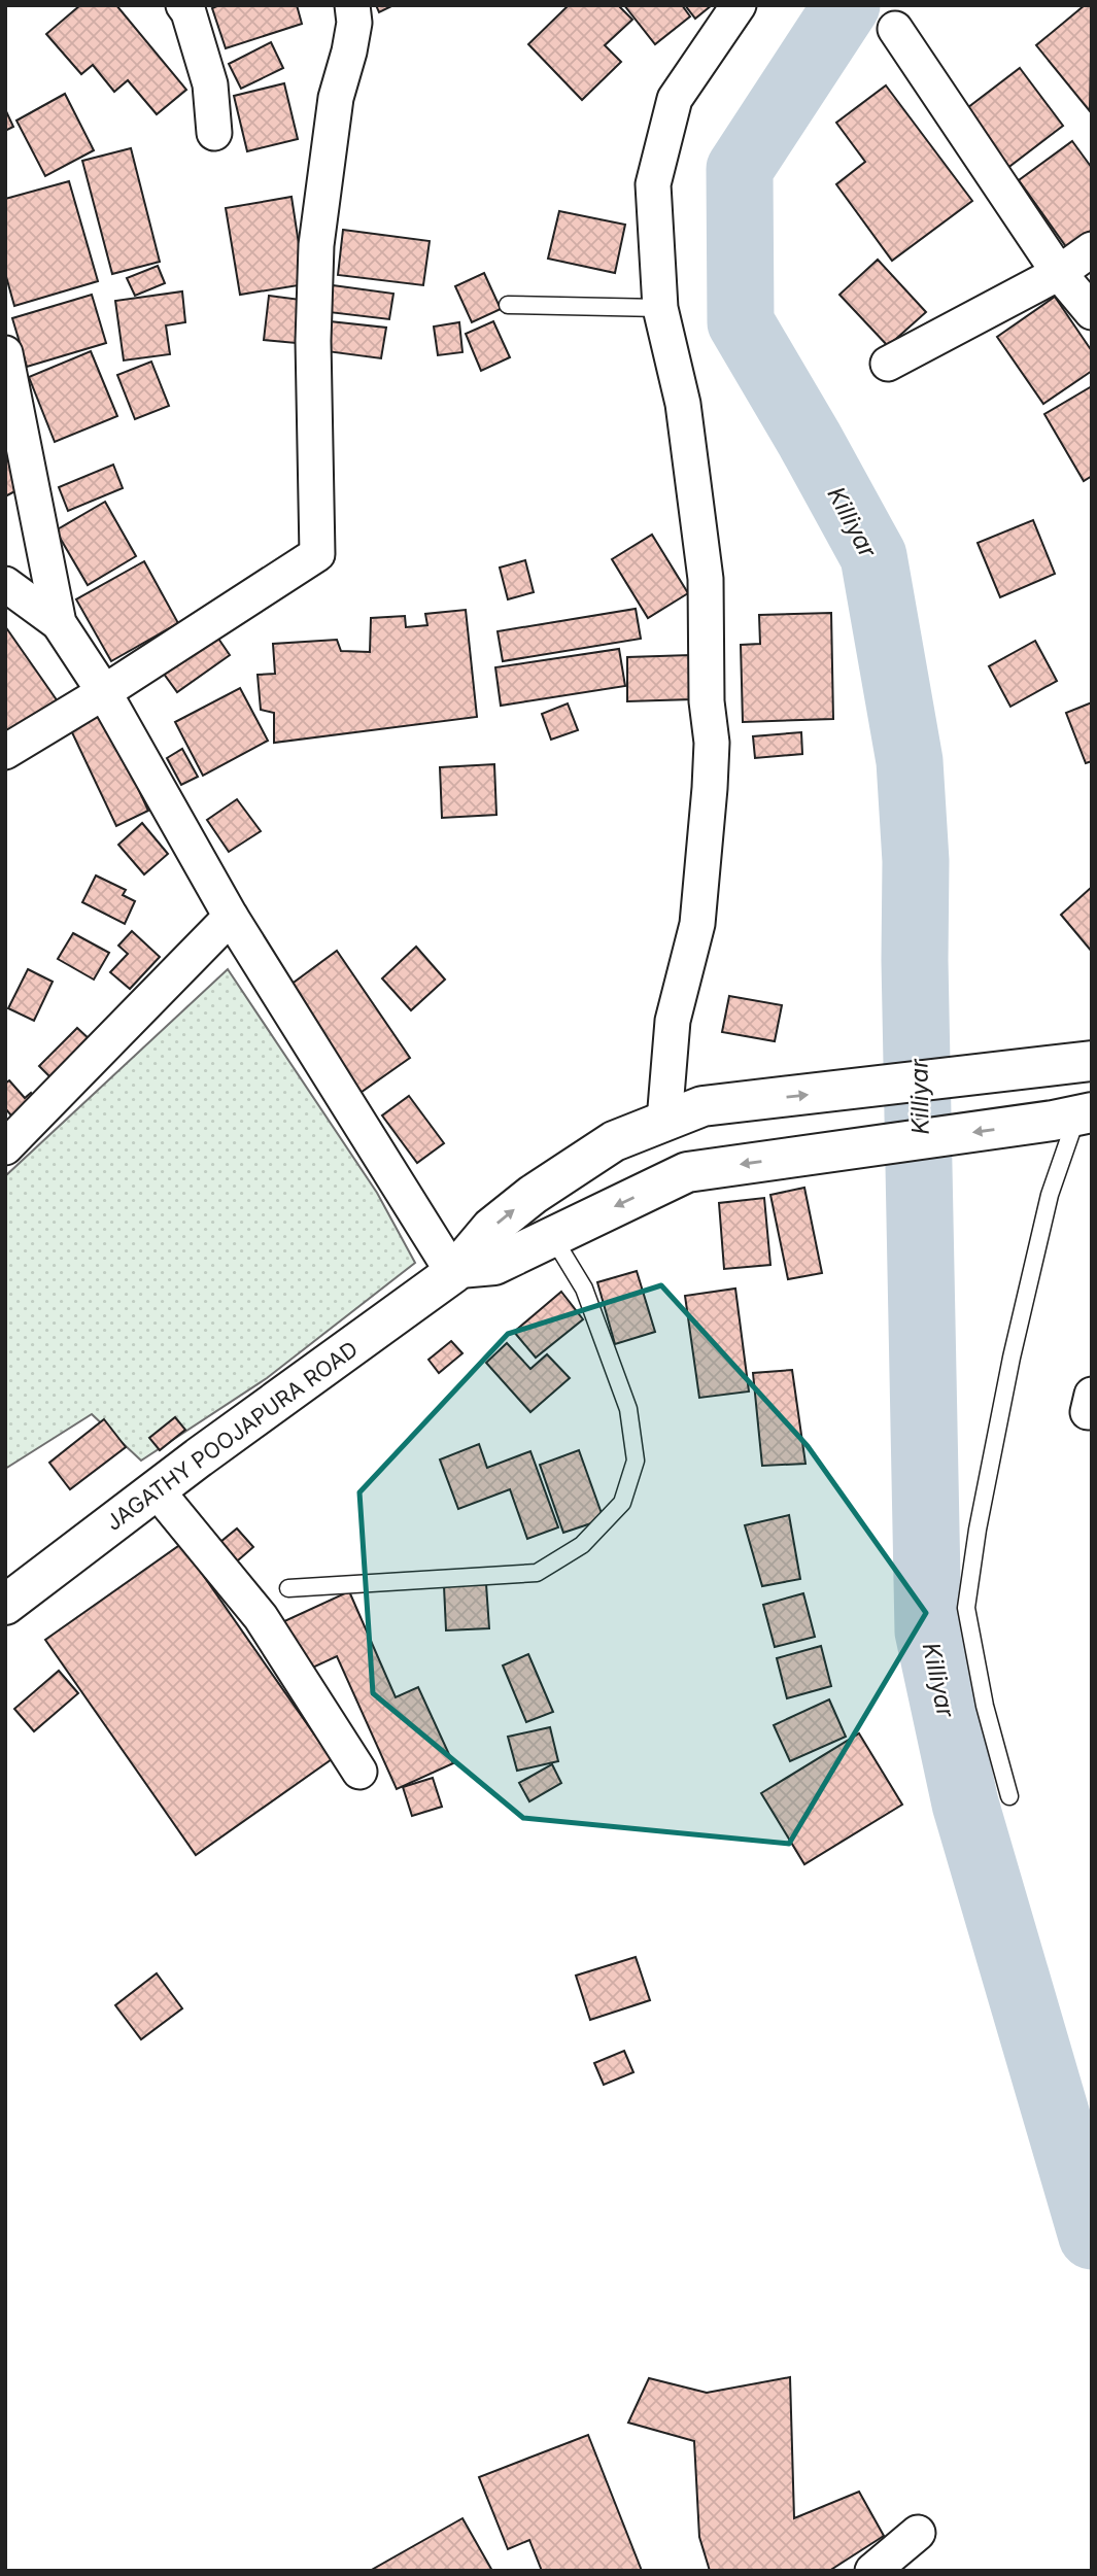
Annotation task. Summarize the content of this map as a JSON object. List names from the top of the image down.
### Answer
{
  "streets": {
    "main road": ["JAGATHY POOJAPURA ROAD"]
  },
  "water": ["Killiyar"]
}
